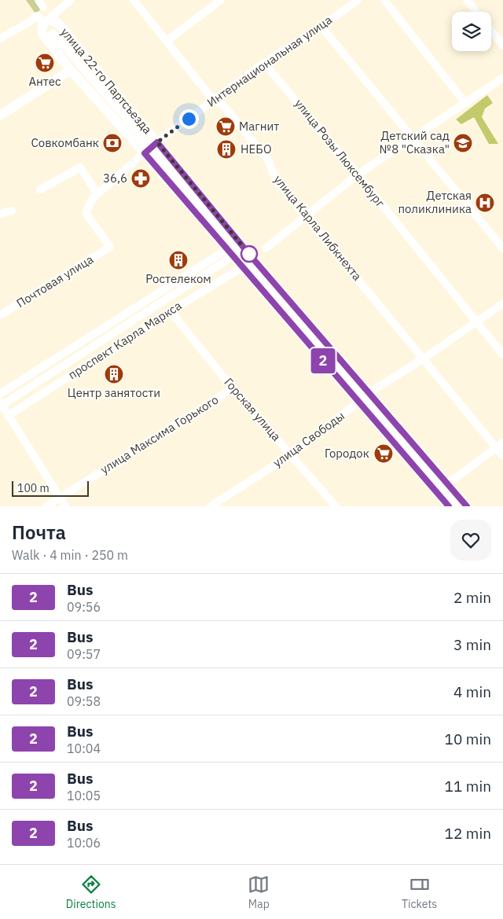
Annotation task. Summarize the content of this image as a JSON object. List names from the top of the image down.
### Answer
{
  "streets": {
    "main road": ["улица 22-го Партсъезда"],
    "street": [
      "Интернациональная улица",
      "улица Розы Люксембург",
      "улица Карла Либкнехта",
      "Почтовая улица",
      "проспект Карла Маркса",
      "Горская улица",
      "улица Максима Горького",
      "улица Свободы"
    ]
  },
  "crossings": [
    ["Интернациональная улица", "улица 22-го Партсъезда"],
    ["Интернациональная улица", "улица Розы Люксембург"],
    ["Интернациональная улица", "улица Карла Либкнехта"],
    ["Интернациональная улица", "Почтовая улица"],
    ["улица 22-го Партсъезда", "проспект Карла Маркса"],
    ["улица 22-го Партсъезда", "улица Свободы"],
    ["улица Розы Люксембург", "улица Свободы"],
    ["улица Карла Либкнехта", "улица Свободы"],
    ["проспект Карла Маркса", "Горская улица"],
    ["Горская улица", "улица Максима Горького"],
    ["Горская улица", "улица Свободы"]
  ],
  "places": {
    "supermarket": ["Антес", "Магнит", "Городок"],
    "bank": ["Совкомбанк"],
    "school or university": ["Детский сад №8 \"Сказка\""],
    "building": ["НЕБО", "Ростелеком", "Центр занятости"],
    "pharmacy": ["36,6"],
    "hospital": ["Детская поликлиника"]
  },
  "lines": ["bus line 2"],
  "scale_bar": "100 m",
  "page": {
    "on_map": "2",
    "scale": "100 m",
    "heading": ["Почта", "Walk · 4 min · 250 m"],
    "list": [
      {
        "mark": "2",
        "name": "Bus",
        "note": "09:56",
        "value": "2 min"
      },
      {
        "mark": "2",
        "name": "Bus",
        "note": "09:57",
        "value": "3 min"
      },
      {
        "mark": "2",
        "name": "Bus",
        "note": "09:58",
        "value": "4 min"
      },
      {
        "mark": "2",
        "name": "Bus",
        "note": "10:04",
        "value": "10 min"
      },
      {
        "mark": "2",
        "name": "Bus",
        "note": "10:05",
        "value": "11 min"
      },
      {
        "mark": "2",
        "name": "Bus",
        "note": "10:06",
        "value": "12 min"
      }
    ],
    "tabs": ["Directions", "Map", "Tickets"]
  }
}
